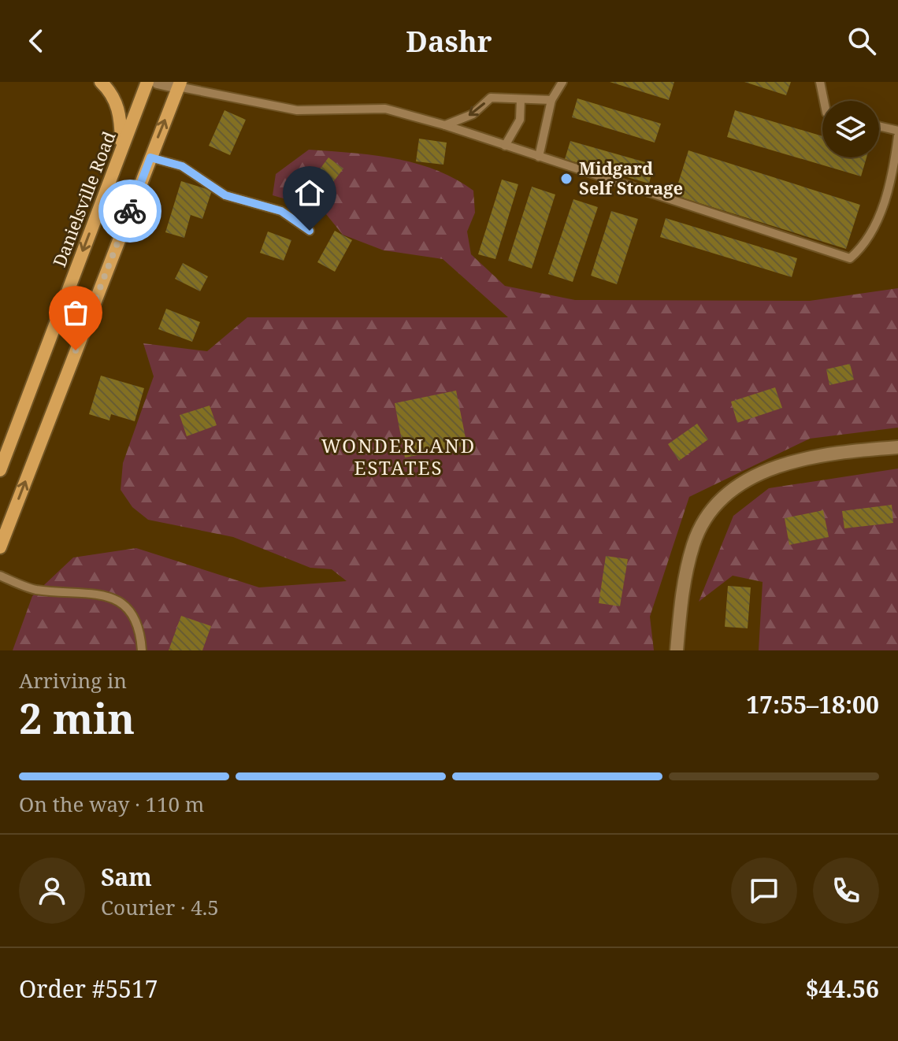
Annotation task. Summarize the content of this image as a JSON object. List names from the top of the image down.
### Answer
{
  "streets": {
    "main road": ["Danielsville Road"]
  },
  "districts": ["WONDERLAND ESTATES"],
  "places": ["Midgard Self Storage"],
  "page": {
    "header": "Dashr",
    "heading": ["2 min", "Arriving in", "17:55–18:00"],
    "panel": [
      "Sam",
      "Courier · 4.5",
      "Order #5517",
      "$44.56"
    ],
    "bar": "On the way · 110 m"
  }
}
